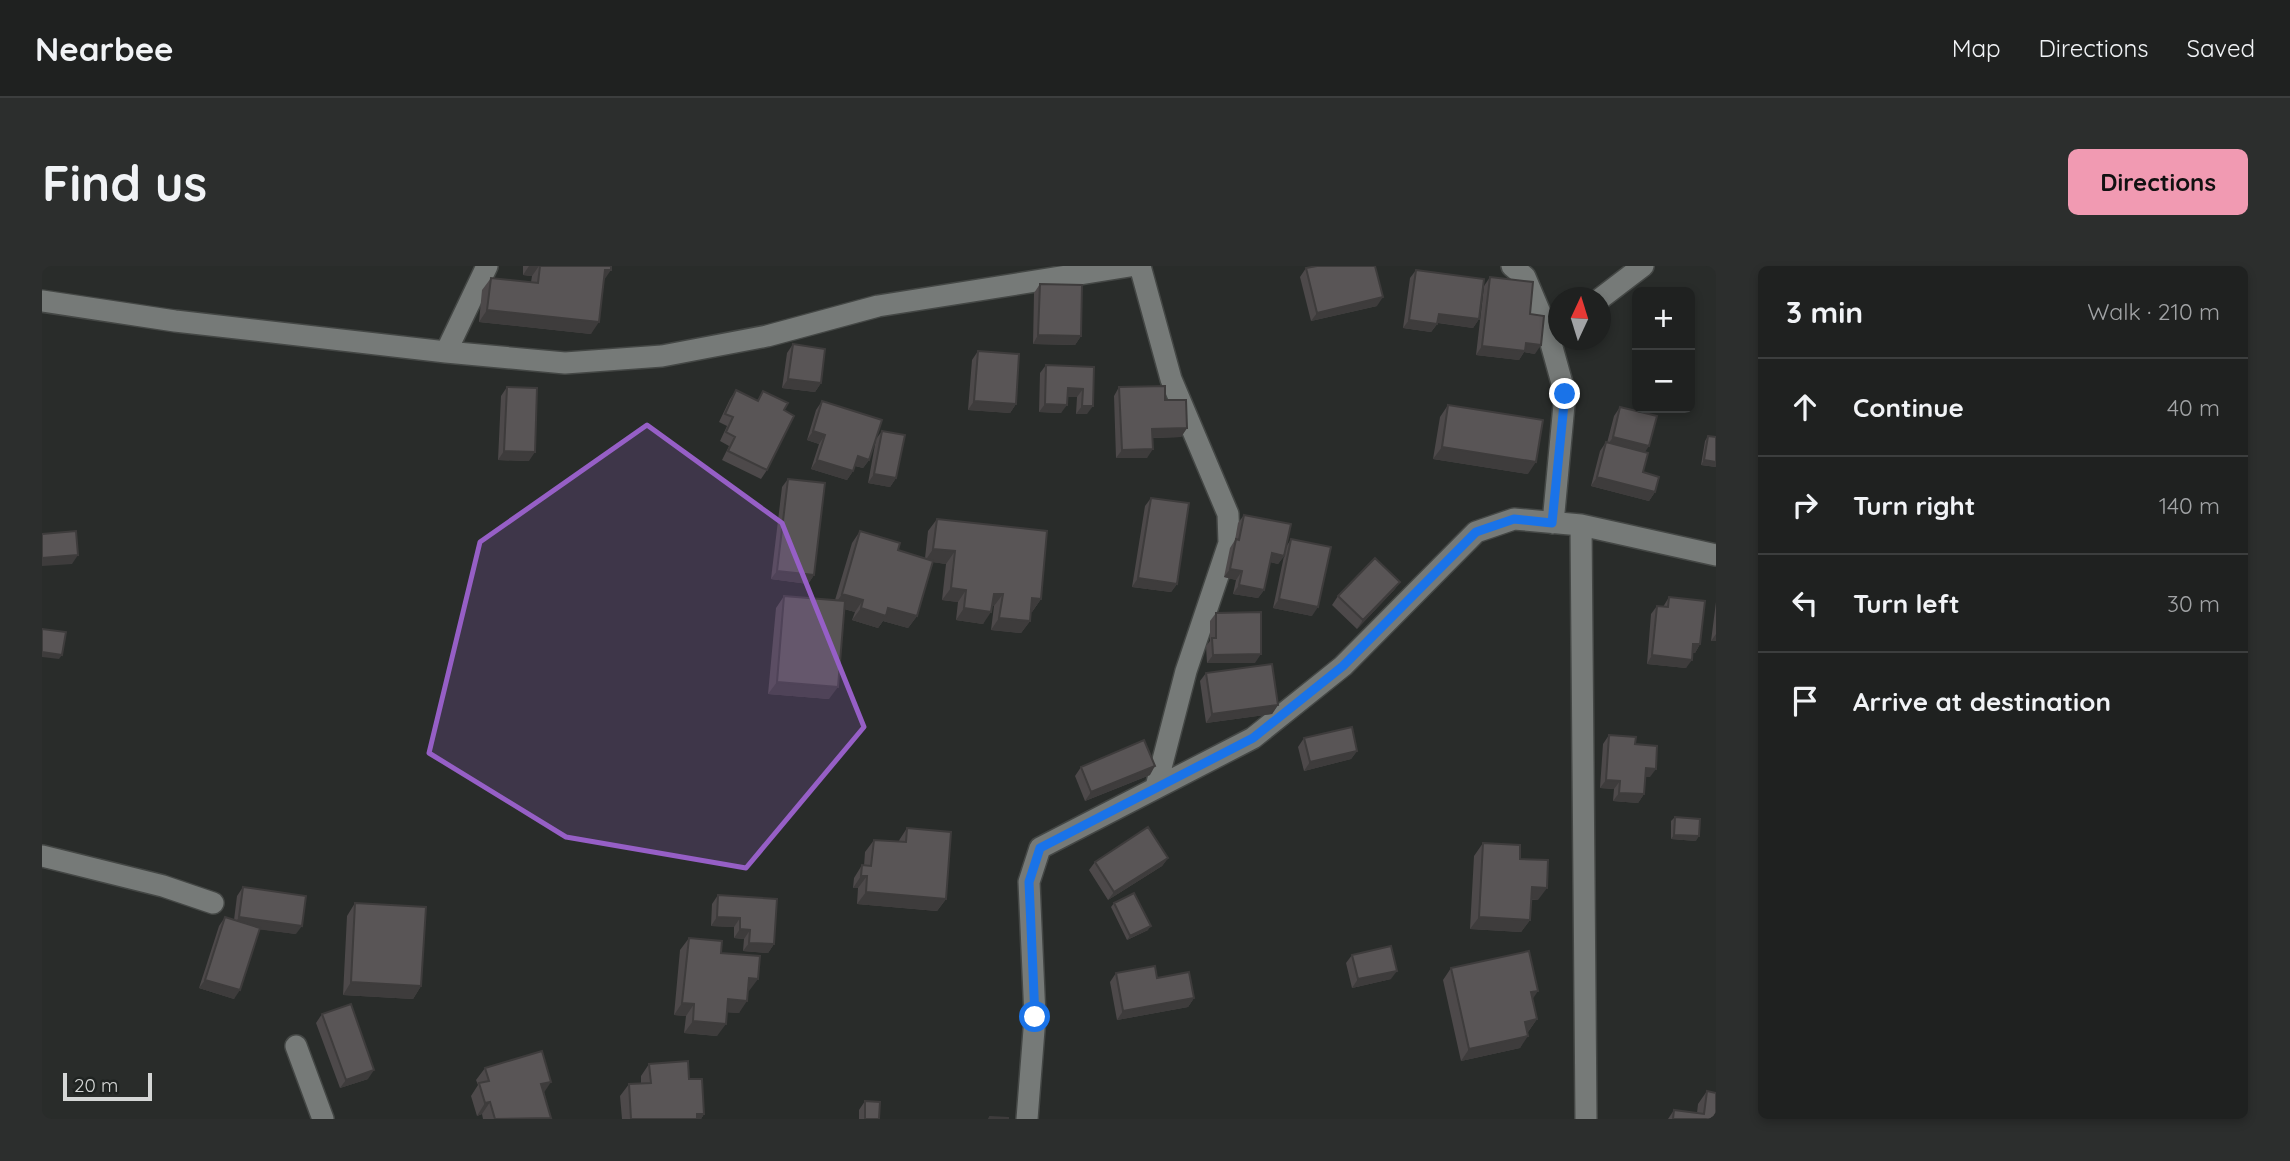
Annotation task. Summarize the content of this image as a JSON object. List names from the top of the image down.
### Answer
{
  "scale_bar": "20 m",
  "north": "top",
  "page": {
    "header": "Nearbee",
    "nav": ["Map", "Directions", "Saved"],
    "buttons": "Directions",
    "title": "Find us",
    "heading": ["3 min", "Walk · 210 m"],
    "map_buttons": ["+", "−"],
    "list": [
      ["Continue", "40 m"],
      ["Turn right", "140 m"],
      ["Turn left", "30 m"],
      "Arrive at destination"
    ],
    "scale": "20 m"
  }
}
